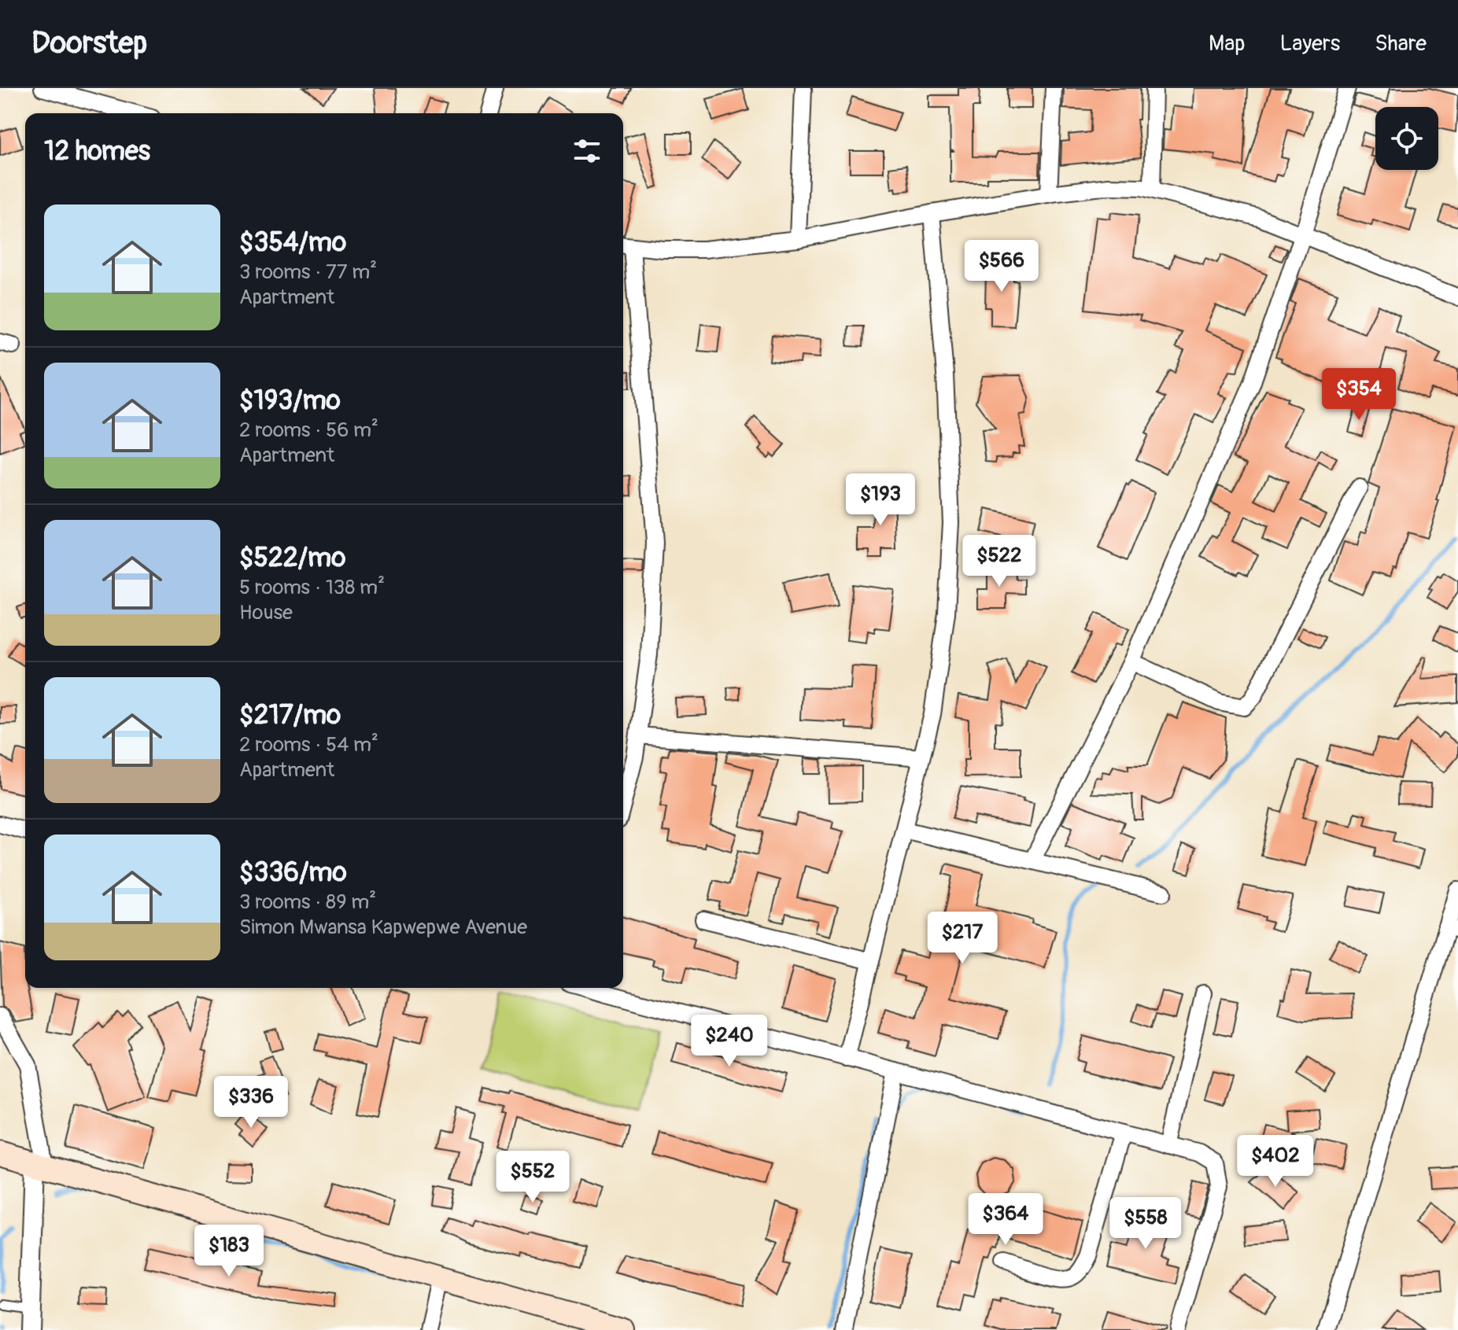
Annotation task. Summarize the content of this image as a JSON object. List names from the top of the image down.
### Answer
{
  "page": {
    "header": "Doorstep",
    "nav": ["Map", "Layers", "Share"],
    "heading": "12 homes",
    "list": [
      {
        "name": "$354/mo",
        "note": "3 rooms · 77 m² · Apartment"
      },
      {
        "name": "$193/mo",
        "note": "2 rooms · 56 m² · Apartment"
      },
      {
        "name": "$522/mo",
        "note": "5 rooms · 138 m² · House"
      },
      {
        "name": "$217/mo",
        "note": "2 rooms · 54 m² · Apartment"
      },
      {
        "name": "$336/mo",
        "note": "3 rooms · 89 m² · Simon Mwansa Kapwepwe Avenue"
      }
    ],
    "price": [
      "$566",
      "$354",
      "$193",
      "$522",
      "$217",
      "$240",
      "$336",
      "$402",
      "$552",
      "$364",
      "$558",
      "$183"
    ]
  }
}
